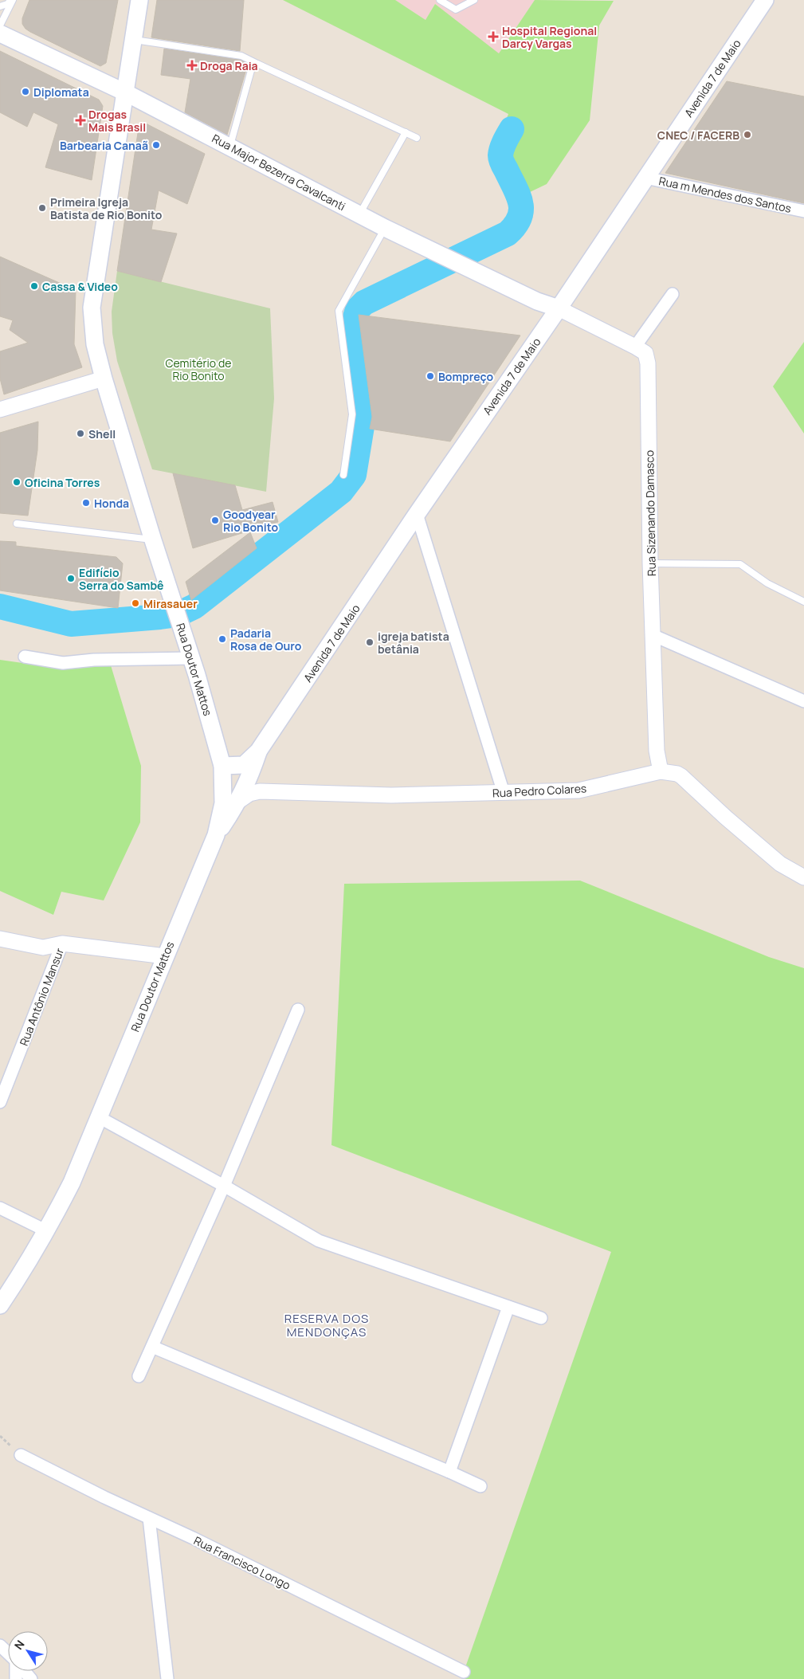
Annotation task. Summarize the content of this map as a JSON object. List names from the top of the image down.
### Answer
{
  "streets": {
    "main road": ["Avenida 7 de Maio", "Rua Major Bezerra Cavalcanti", "Rua Doutor Mattos"],
    "street": [
      "Rua m Mendes dos Santos",
      "Rua Sizenando Damasco",
      "Rua Pedro Colares",
      "Rua Antônio Mansur",
      "Rua Francisco Longo"
    ]
  },
  "crossings": [
    ["Avenida 7 de Maio", "Rua Major Bezerra Cavalcanti"],
    ["Avenida 7 de Maio", "Rua m Mendes dos Santos"],
    ["Avenida 7 de Maio", "Rua Sizenando Damasco"],
    ["Avenida 7 de Maio", "Rua Doutor Mattos"],
    ["Avenida 7 de Maio", "Rua Pedro Colares"],
    ["Rua Major Bezerra Cavalcanti", "Rua Sizenando Damasco"],
    ["Rua Major Bezerra Cavalcanti", "Rua Doutor Mattos"],
    ["Rua Sizenando Damasco", "Rua Pedro Colares"],
    ["Rua Doutor Mattos", "Rua Antônio Mansur"]
  ],
  "districts": ["RESERVA DOS MENDONÇAS"],
  "parks": ["Cemitério de Rio Bonito"],
  "places": {
    "health": ["Hospital Regional Darcy Vargas", "Droga Raia", "Drogas Mais Brasil"],
    "other": [
      "Diplomata",
      "CNEC / FACERB",
      "Barbearia Canaã",
      "Primeira Igreja Batista de Rio Bonito",
      "Cassa & Video",
      "Bompreço",
      "Shell",
      "Oficina Torres",
      "Honda",
      "Goodyear Rio Bonito",
      "Edifício Serra do Sambê",
      "Mirasauer",
      "Padaria Rosa de Ouro",
      "igreja batista betânia"
    ]
  },
  "north": "top left"
}
